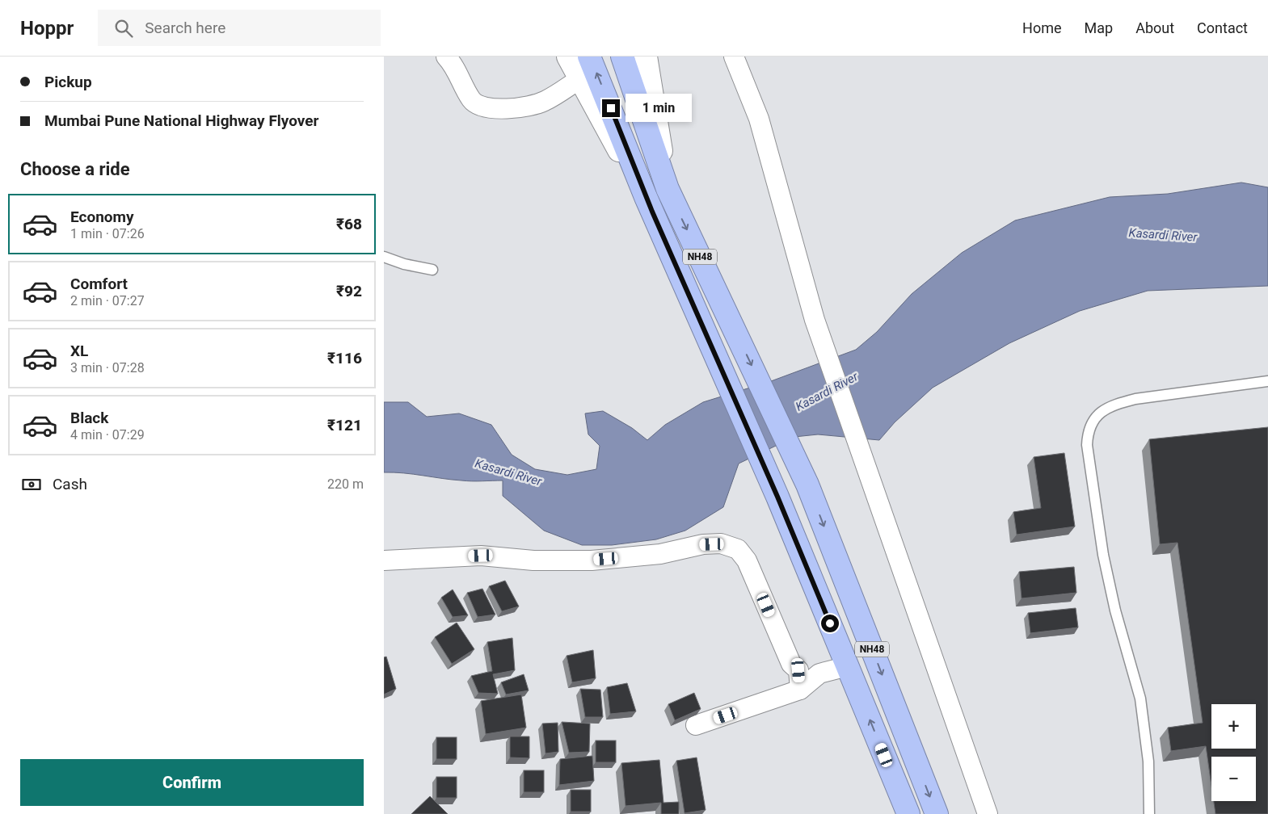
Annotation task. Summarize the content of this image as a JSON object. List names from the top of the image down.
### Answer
{
  "streets": {
    "highway": ["NH48"]
  },
  "water": ["Kasardi River"],
  "page": {
    "header": "Hoppr",
    "search": "Search here",
    "nav": [
      "Home",
      "Map",
      "About",
      "Contact"
    ],
    "banner": ["Pickup", "Mumbai Pune National Highway Flyover"],
    "bubble": "1 min",
    "heading": "Choose a ride",
    "list": [
      {
        "name": "Economy",
        "note": "1 min · 07:26",
        "value": "₹68"
      },
      {
        "name": "Comfort",
        "note": "2 min · 07:27",
        "value": "₹92"
      },
      {
        "name": "XL",
        "note": "3 min · 07:28",
        "value": "₹116"
      },
      {
        "name": "Black",
        "note": "4 min · 07:29",
        "value": "₹121"
      }
    ],
    "pay": ["Cash", "220 m"],
    "map_buttons": ["+", "−"],
    "buttons": "Confirm"
  }
}
